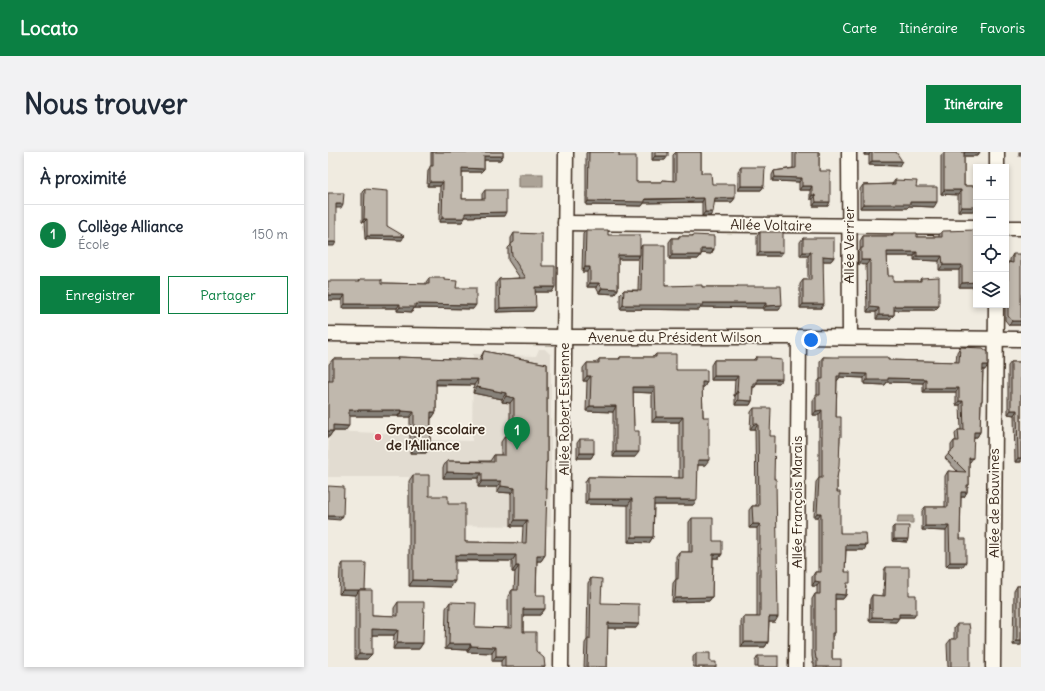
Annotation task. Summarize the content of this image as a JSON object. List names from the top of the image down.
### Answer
{
  "streets": {
    "street": [
      "Allée Voltaire",
      "Allée Verrier",
      "Avenue du Président Wilson",
      "Allée Robert Estienne",
      "Allée François Marais",
      "Allée de Bouvines"
    ]
  },
  "crossings": [
    ["Allée Voltaire", "Allée Verrier"],
    ["Allée Voltaire", "Allée Robert Estienne"],
    ["Allée Verrier", "Avenue du Président Wilson"],
    ["Avenue du Président Wilson", "Allée Robert Estienne"],
    ["Avenue du Président Wilson", "Allée François Marais"],
    ["Avenue du Président Wilson", "Allée de Bouvines"]
  ],
  "places": ["Groupe scolaire de l’Alliance"],
  "page": {
    "header": "Locato",
    "nav": ["Carte", "Itinéraire", "Favoris"],
    "buttons": [
      "Itinéraire",
      ["Enregistrer", "Partager"]
    ],
    "title": "Nous trouver",
    "heading": "À proximité",
    "map_buttons": ["+", "−"],
    "list": [
      {
        "mark": "1",
        "name": "Collège Alliance",
        "note": "École",
        "value": "150 m"
      }
    ],
    "pins": "1"
  }
}
